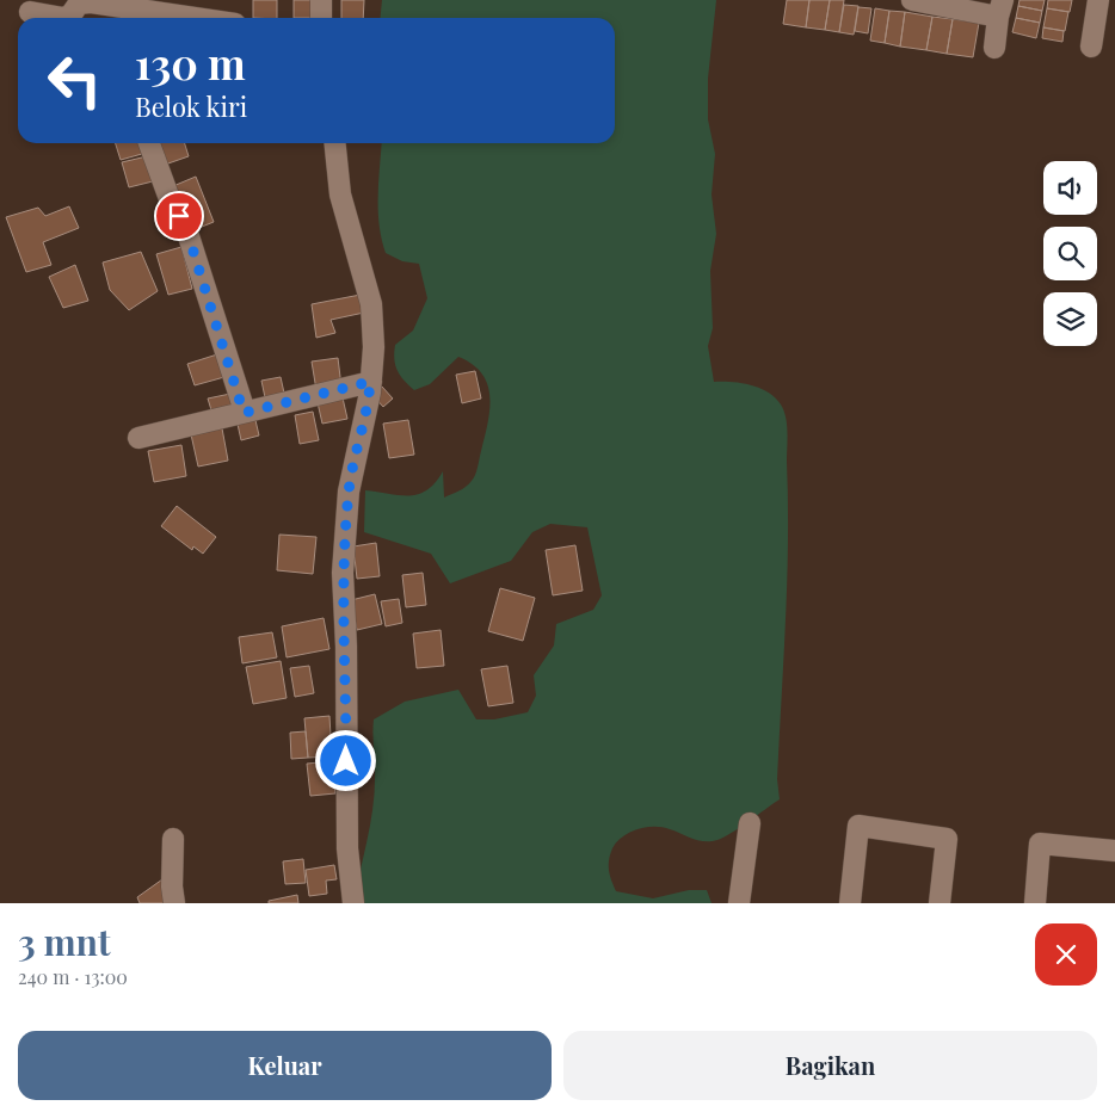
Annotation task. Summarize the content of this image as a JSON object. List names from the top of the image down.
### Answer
{
  "page": {
    "turn": ["130 m", "Belok kiri"],
    "heading": ["3 mnt", "240 m · 13:00"],
    "buttons": ["Keluar", "Bagikan"]
  }
}
